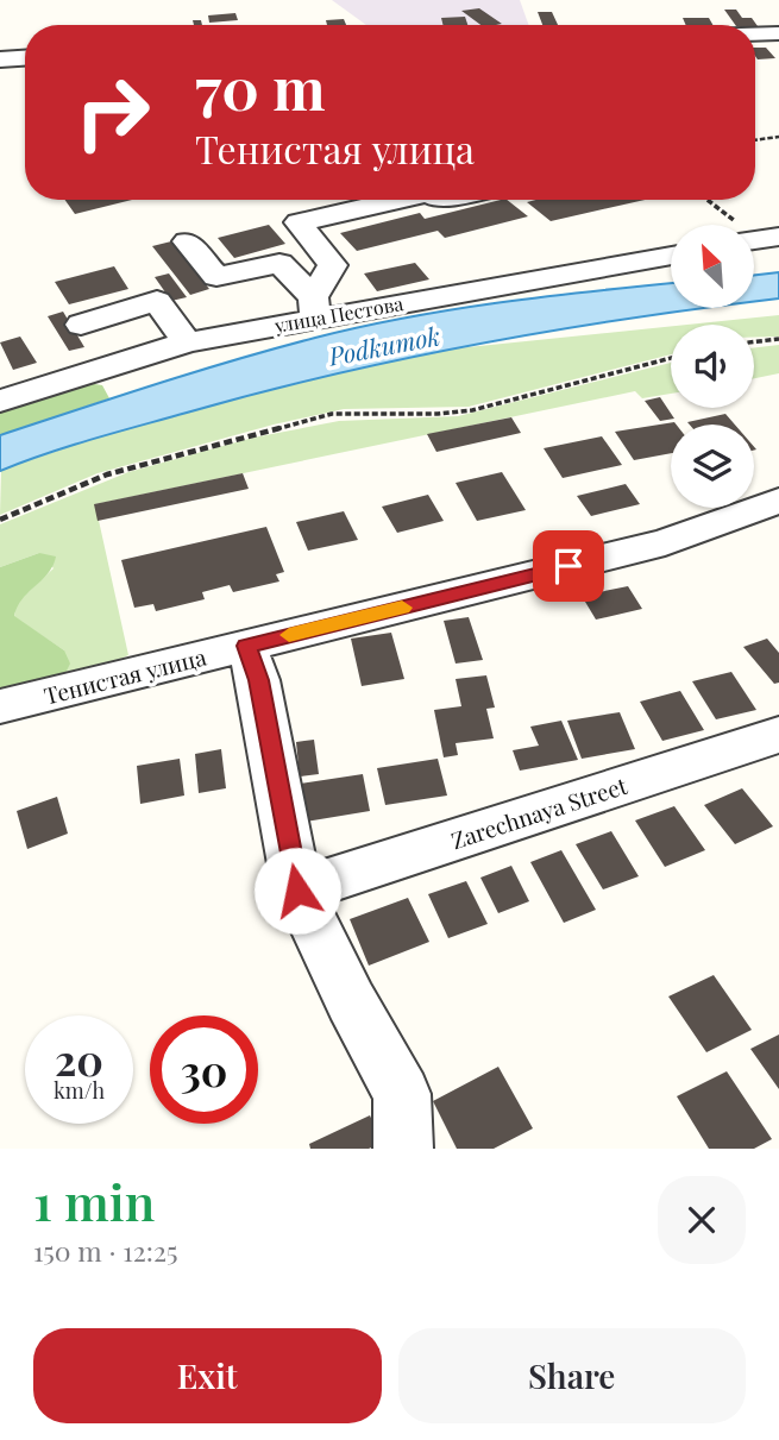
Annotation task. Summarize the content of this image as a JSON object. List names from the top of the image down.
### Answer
{
  "streets": {
    "street": ["улица Пестова", "Тенистая улица", "Zarechnaya Street"]
  },
  "water": ["Podkumok"],
  "north": "top left",
  "page": {
    "turn": ["70 m", "Тенистая улица"],
    "speed": "20 km/h",
    "limit": "30",
    "heading": ["1 min", "150 m · 12:25"],
    "buttons": ["Exit", "Share"]
  }
}
